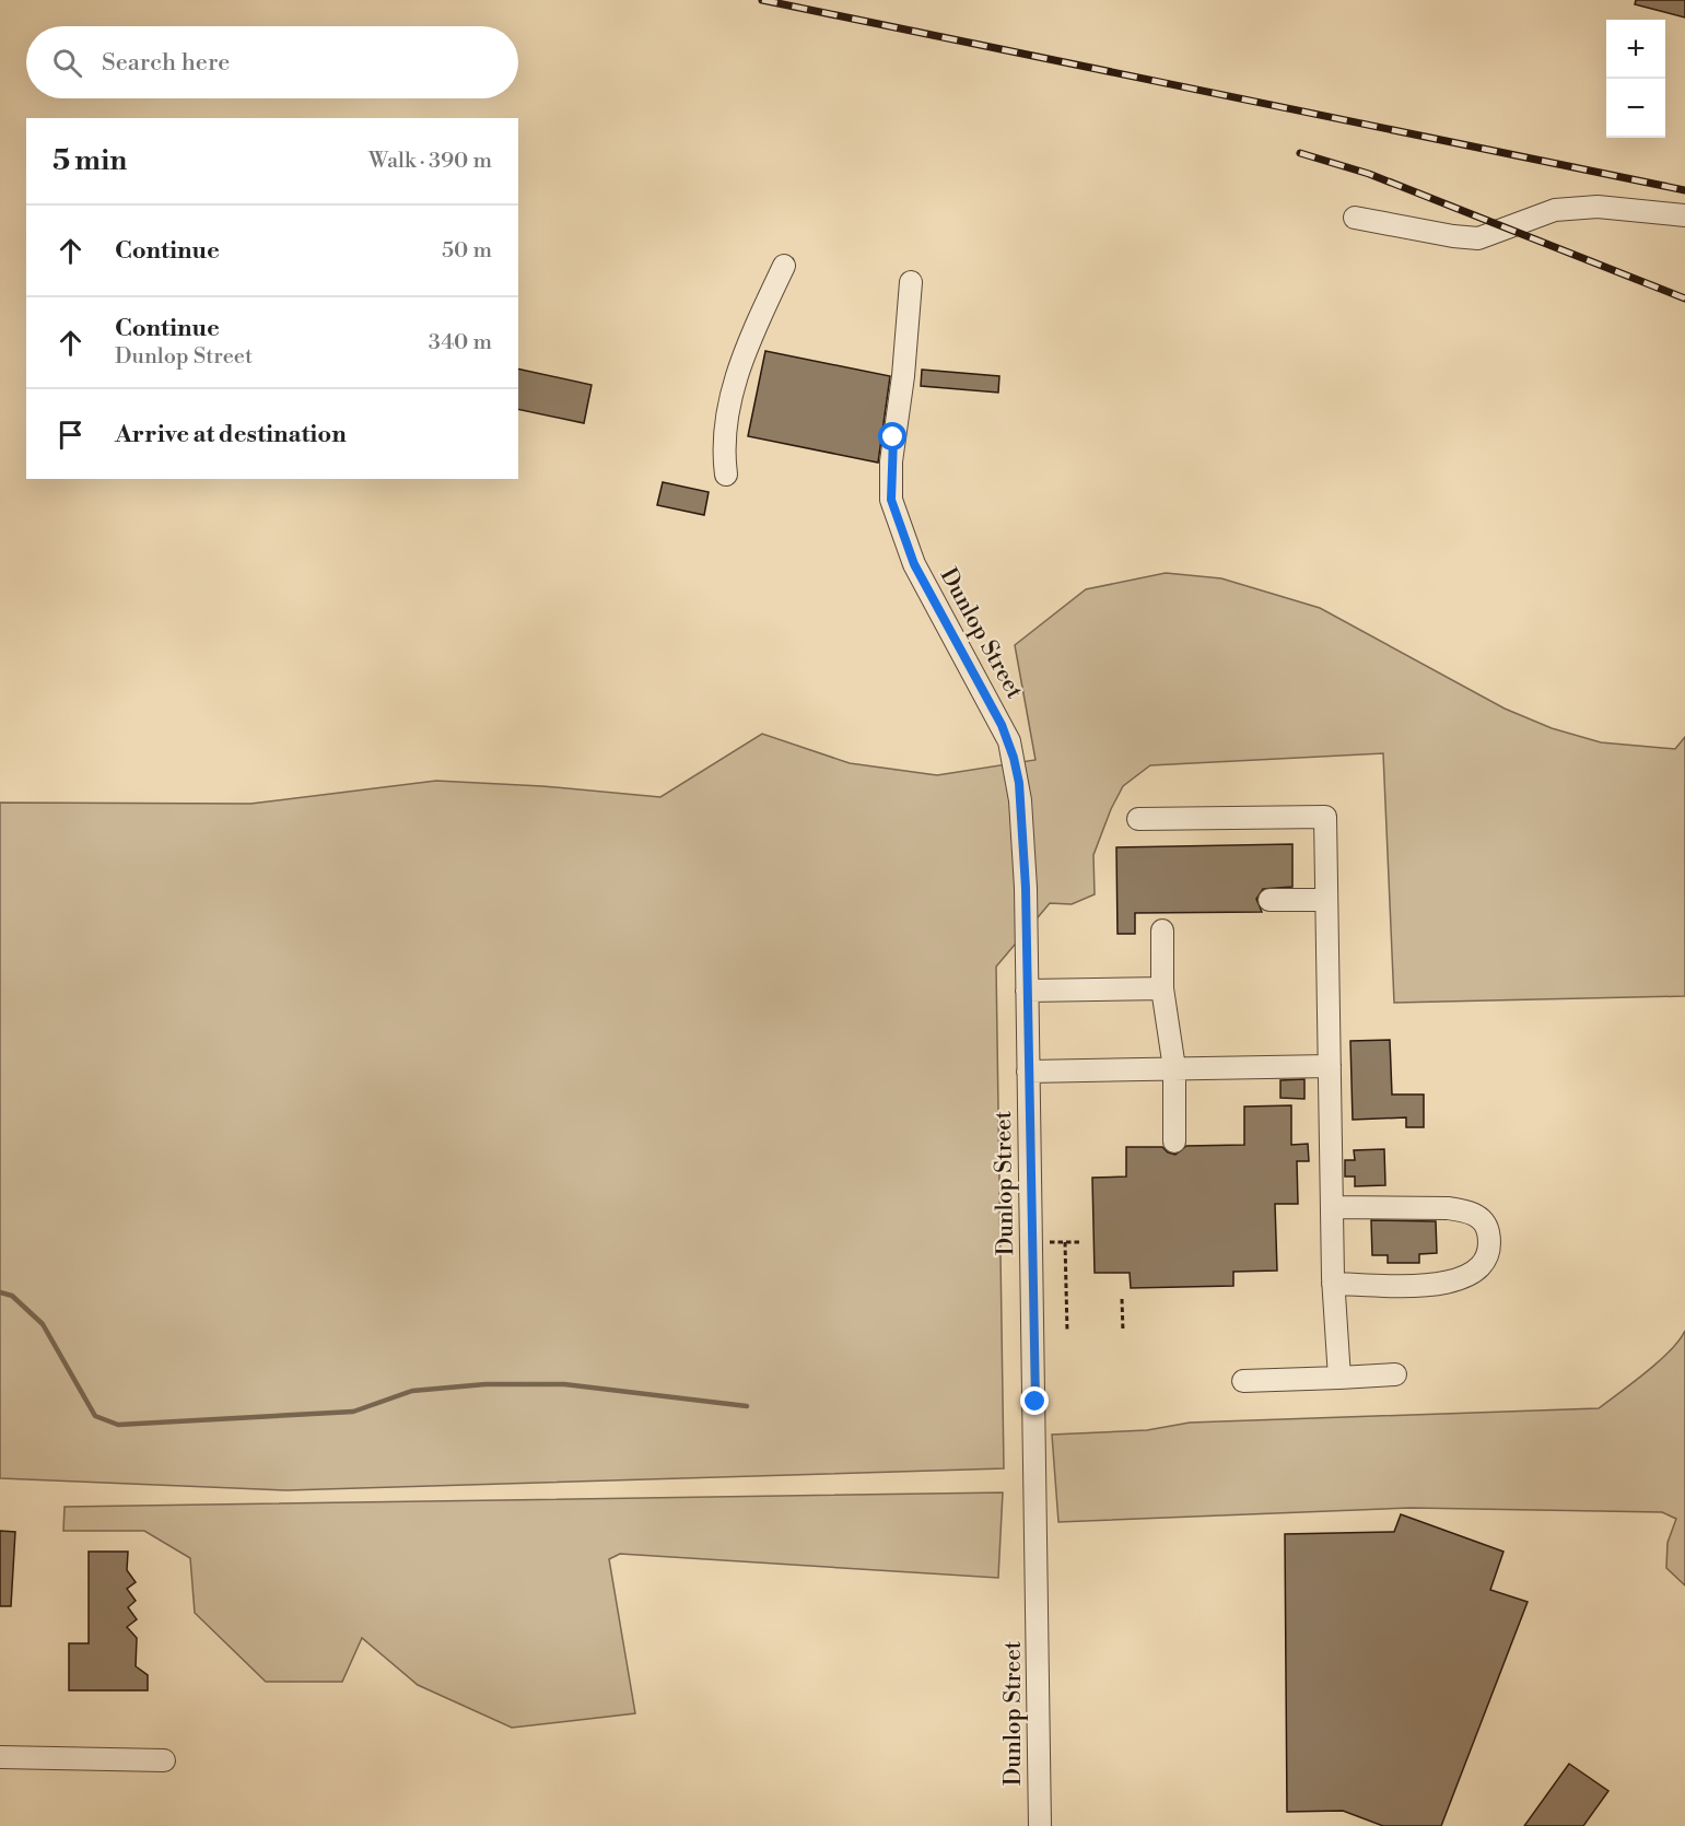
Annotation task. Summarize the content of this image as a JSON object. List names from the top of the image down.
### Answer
{
  "streets": {
    "street": ["Dunlop Street"]
  },
  "page": {
    "map_buttons": ["+", "−"],
    "search": "Search here",
    "heading": ["5 min", "Walk · 390 m"],
    "list": [
      ["Continue", "50 m"],
      ["Continue", "Dunlop Street", "340 m"],
      "Arrive at destination"
    ]
  }
}
